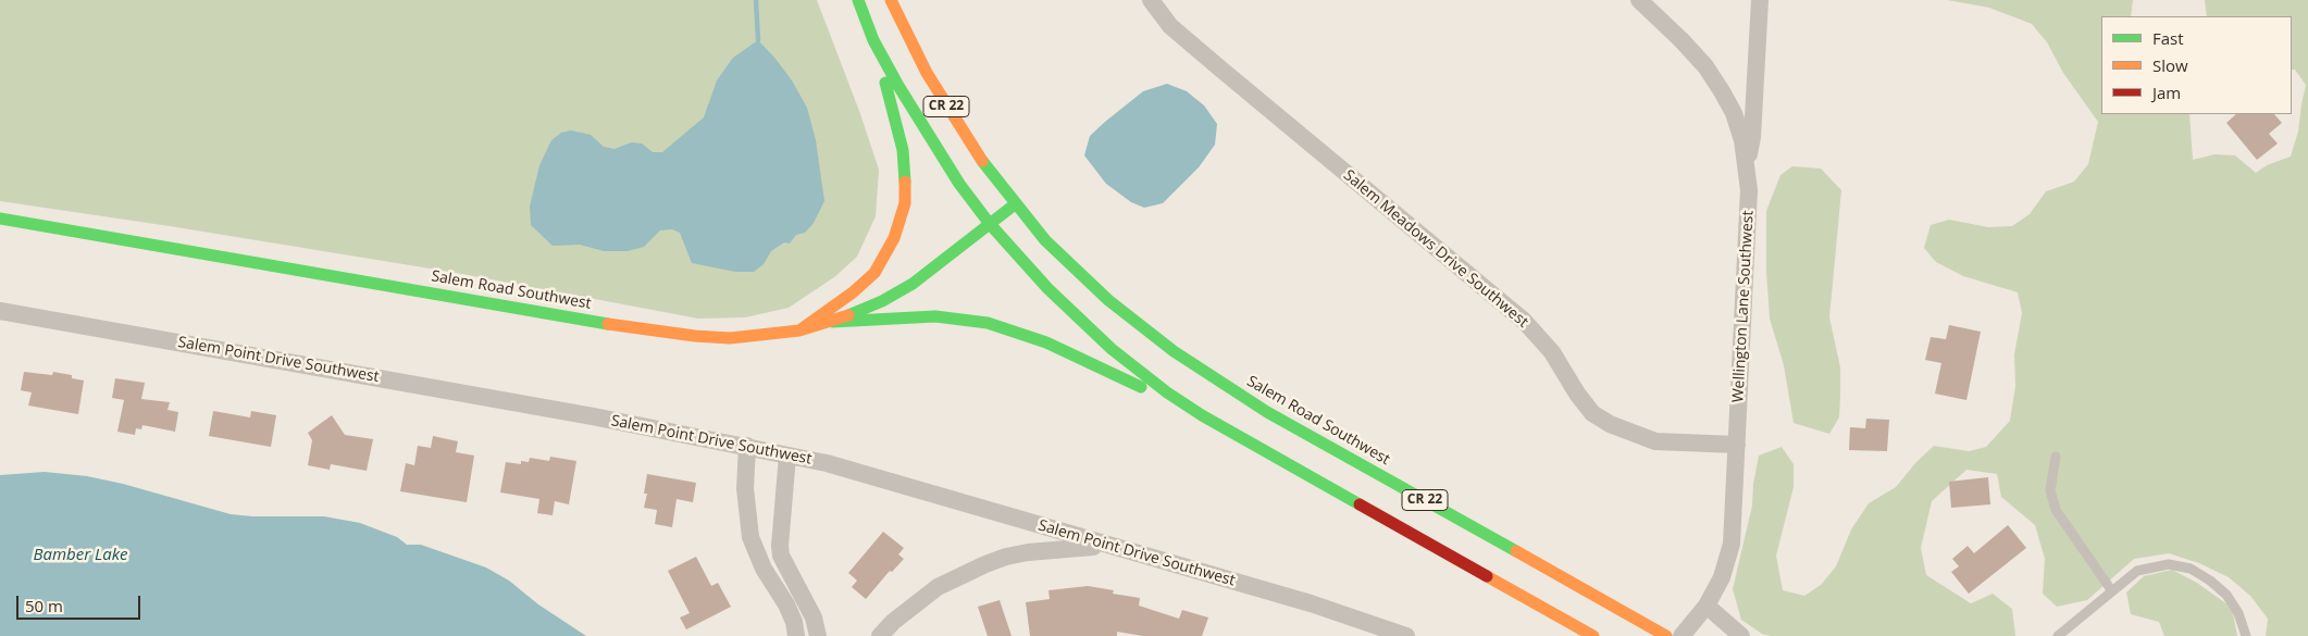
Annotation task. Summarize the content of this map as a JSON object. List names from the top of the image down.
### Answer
{
  "streets": {
    "main road": ["CR 22", "Salem Road Southwest"],
    "street": ["Salem Meadows Drive Southwest", "Wellington Lane Southwest", "Salem Point Drive Southwest"]
  },
  "crossings": [
    ["CR 22", "Salem Road Southwest"],
    ["Salem Meadows Drive Southwest", "Wellington Lane Southwest"]
  ],
  "water": ["Bamber Lake"],
  "legend": ["Fast", "Slow", "Jam"],
  "scale_bar": "50 m"
}
